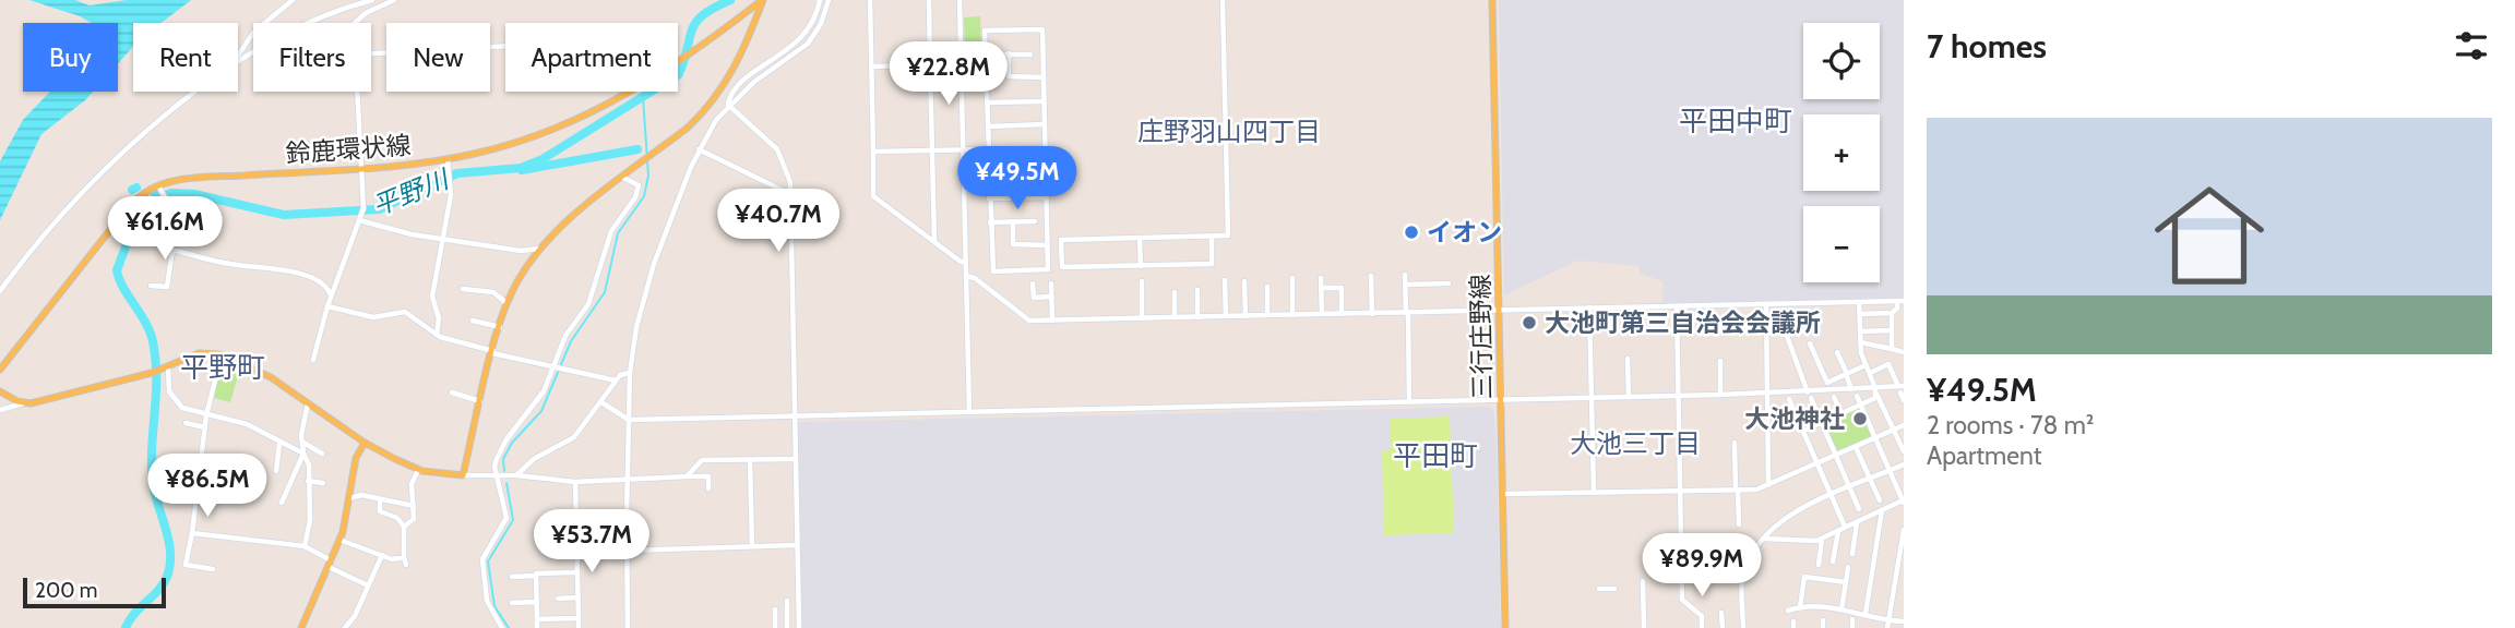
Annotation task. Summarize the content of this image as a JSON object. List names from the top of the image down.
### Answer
{
  "streets": {
    "main road": ["鈴鹿環状線", "三行庄野線"]
  },
  "districts": [
    "平田中町",
    "庄野羽山四丁目",
    "平野町",
    "大池三丁目",
    "平田町"
  ],
  "water": ["平野川"],
  "places": ["イオン", "大池町第三自治会会議所", "大池神社"],
  "scale_bar": "200 m",
  "page": {
    "heading": "7 homes",
    "map_buttons": ["+", "−"],
    "chip": [
      "Buy",
      "Rent",
      "Filters",
      "New",
      "Apartment"
    ],
    "price": [
      "¥22.8M",
      "¥49.5M",
      "¥40.7M",
      "¥61.6M",
      "¥86.5M",
      "¥53.7M",
      "¥89.9M"
    ],
    "list": [
      {
        "name": "¥49.5M",
        "note": "2 rooms · 78 m² · Apartment"
      }
    ],
    "scale": "200 m"
  }
}
